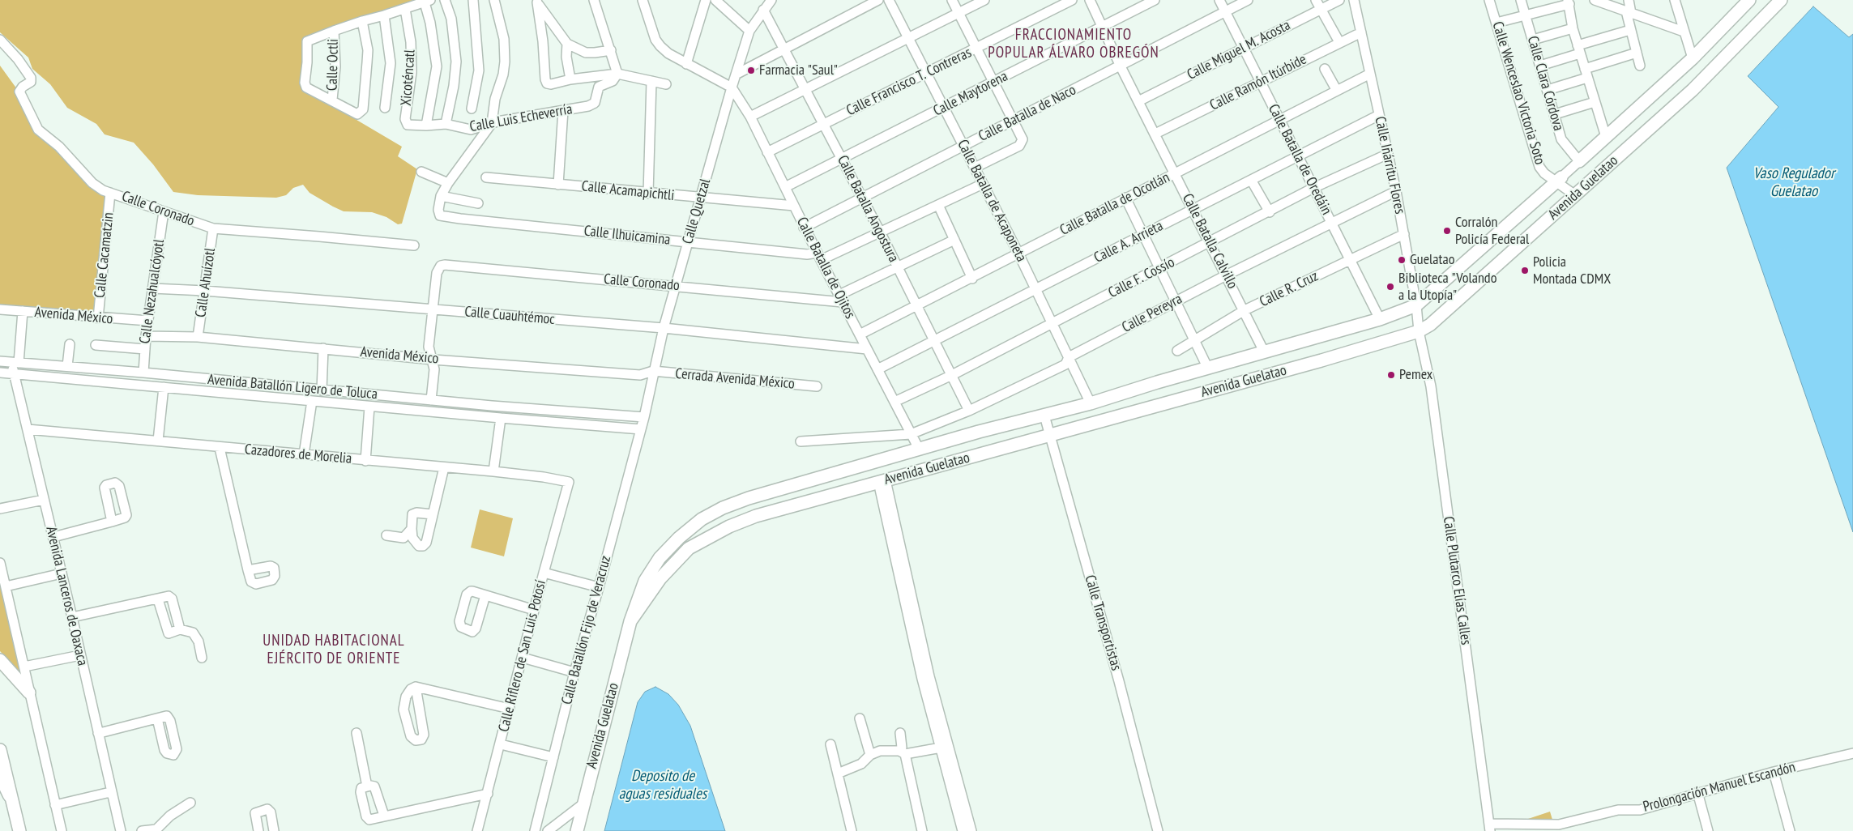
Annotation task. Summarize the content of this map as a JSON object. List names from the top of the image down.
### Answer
{
  "streets": {
    "main road": ["Avenida Guelatao"],
    "street": [
      "Calle Miguel M. Acosta",
      "Calle Octli",
      "Xicoténcatl",
      "Calle Francisco T. Contreras",
      "Calle Ramón Itúrbide",
      "Calle Clara Córdova",
      "Calle Wenceslao Victoria Soto",
      "Calle Maytorena",
      "Calle Batalla de Naco",
      "Calle Luis Echeverría",
      "Calle Batalla de Oredáin",
      "Calle Iñárritu Flores",
      "Calle Acamapichtli",
      "Calle Batalla de Acaponeta",
      "Calle Batalla de Ocotlán",
      "Calle Coronado",
      "Calle Batalla Angostura",
      "Calle Quetzal",
      "Calle Ilhuicamina",
      "Calle Batalla Calvillo",
      "Calle A. Arrieta",
      "Calle Cacamatzin",
      "Calle Batalla de Ojitos",
      "Calle F. Cossío",
      "Calle Ahuízotl",
      "Calle R. Cruz",
      "Calle Nezahualcóyotl",
      "Calle Pereyra",
      "Avenida México",
      "Calle Cuauhtémoc",
      "Cerrada Avenida México",
      "Avenida Batallón Ligero de Toluca",
      "Cazadores de Morelia",
      "Calle Plutarco Elías Calles",
      "Avenida Lanceros de Oaxaca",
      "Calle Transportistas",
      "Calle Batallón Fijo de Veracruz",
      "Calle Riflero de San Luis Potosí",
      "Prolongación Manuel Escandón"
    ]
  },
  "crossings": [
    ["Calle Miguel M. Acosta", "Calle Batalla de Oredáin"],
    ["Calle Miguel M. Acosta", "Calle Batalla Calvillo"],
    ["Xicoténcatl", "Calle Luis Echeverría"],
    ["Calle Francisco T. Contreras", "Calle Batalla de Acaponeta"],
    ["Calle Francisco T. Contreras", "Calle Batalla Angostura"],
    ["Calle Francisco T. Contreras", "Calle Batalla de Ojitos"],
    ["Calle Ramón Itúrbide", "Calle Batalla de Oredáin"],
    ["Calle Ramón Itúrbide", "Calle Iñárritu Flores"],
    ["Calle Ramón Itúrbide", "Calle Batalla Calvillo"],
    ["Calle Clara Córdova", "Avenida Guelatao"],
    ["Calle Wenceslao Victoria Soto", "Avenida Guelatao"],
    ["Calle Maytorena", "Calle Batalla de Acaponeta"],
    ["Calle Maytorena", "Calle Batalla Angostura"],
    ["Calle Maytorena", "Calle Batalla Calvillo"],
    ["Calle Maytorena", "Calle Batalla de Ojitos"],
    ["Calle Batalla de Naco", "Calle Batalla de Oredáin"],
    ["Calle Batalla de Naco", "Calle Batalla de Acaponeta"],
    ["Calle Batalla de Naco", "Calle Batalla Angostura"],
    ["Calle Batalla de Naco", "Calle Batalla Calvillo"],
    ["Calle Batalla de Naco", "Calle Batalla de Ojitos"],
    ["Calle Batalla de Oredáin", "Avenida Guelatao"],
    ["Calle Batalla de Oredáin", "Calle Batalla de Ocotlán"],
    ["Calle Batalla de Oredáin", "Calle A. Arrieta"],
    ["Calle Batalla de Oredáin", "Calle F. Cossío"],
    ["Calle Batalla de Oredáin", "Calle R. Cruz"],
    ["Calle Batalla de Oredáin", "Calle Pereyra"],
    ["Calle Iñárritu Flores", "Avenida Guelatao"],
    ["Calle Iñárritu Flores", "Calle Batalla de Ocotlán"],
    ["Calle Iñárritu Flores", "Calle A. Arrieta"],
    ["Calle Iñárritu Flores", "Calle F. Cossío"],
    ["Calle Iñárritu Flores", "Calle R. Cruz"],
    ["Calle Iñárritu Flores", "Calle Pereyra"],
    ["Calle Iñárritu Flores", "Calle Plutarco Elías Calles"],
    ["Avenida Guelatao", "Calle Batalla de Acaponeta"],
    ["Avenida Guelatao", "Calle Batalla Calvillo"],
    ["Avenida Guelatao", "Calle Batalla de Ojitos"],
    ["Avenida Guelatao", "Calle Plutarco Elías Calles"],
    ["Avenida Guelatao", "Calle Transportistas"],
    ["Calle Acamapichtli", "Calle Quetzal"],
    ["Calle Acamapichtli", "Calle Batalla de Ojitos"],
    ["Calle Batalla de Acaponeta", "Calle Batalla de Ocotlán"],
    ["Calle Batalla de Acaponeta", "Calle A. Arrieta"],
    ["Calle Batalla de Acaponeta", "Calle F. Cossío"],
    ["Calle Batalla de Acaponeta", "Calle Pereyra"],
    ["Calle Batalla de Ocotlán", "Calle Batalla Angostura"],
    ["Calle Batalla de Ocotlán", "Calle Batalla Calvillo"],
    ["Calle Batalla de Ocotlán", "Calle Batalla de Ojitos"],
    ["Calle Coronado", "Calle Quetzal"],
    ["Calle Coronado", "Calle Cacamatzin"],
    ["Calle Coronado", "Calle Batalla de Ojitos"],
    ["Calle Coronado", "Calle Ahuízotl"],
    ["Calle Coronado", "Calle Nezahualcóyotl"],
    ["Calle Coronado", "Calle Cuauhtémoc"],
    ["Calle Batalla Angostura", "Calle Quetzal"],
    ["Calle Batalla Angostura", "Calle A. Arrieta"],
    ["Calle Batalla Angostura", "Calle F. Cossío"],
    ["Calle Batalla Angostura", "Calle Pereyra"],
    ["Calle Quetzal", "Calle Ilhuicamina"],
    ["Calle Quetzal", "Calle Batalla de Ojitos"],
    ["Calle Quetzal", "Avenida México"],
    ["Calle Quetzal", "Calle Cuauhtémoc"],
    ["Calle Quetzal", "Cerrada Avenida México"],
    ["Calle Quetzal", "Avenida Batallón Ligero de Toluca"],
    ["Calle Quetzal", "Calle Batallón Fijo de Veracruz"],
    ["Calle Ilhuicamina", "Calle Batalla de Ojitos"],
    ["Calle Batalla Calvillo", "Calle A. Arrieta"],
    ["Calle Batalla Calvillo", "Calle F. Cossío"],
    ["Calle Batalla Calvillo", "Calle R. Cruz"],
    ["Calle Batalla Calvillo", "Calle Pereyra"],
    ["Calle A. Arrieta", "Calle Batalla de Ojitos"],
    ["Calle Cacamatzin", "Avenida México"],
    ["Calle Batalla de Ojitos", "Calle F. Cossío"],
    ["Calle Batalla de Ojitos", "Calle Pereyra"],
    ["Calle Batalla de Ojitos", "Calle Cuauhtémoc"],
    ["Calle Ahuízotl", "Avenida México"],
    ["Calle Ahuízotl", "Calle Cuauhtémoc"],
    ["Calle Nezahualcóyotl", "Avenida México"],
    ["Calle Nezahualcóyotl", "Calle Cuauhtémoc"],
    ["Calle Nezahualcóyotl", "Avenida Batallón Ligero de Toluca"],
    ["Avenida México", "Cerrada Avenida México"],
    ["Avenida Batallón Ligero de Toluca", "Avenida Lanceros de Oaxaca"],
    ["Avenida Batallón Ligero de Toluca", "Calle Batallón Fijo de Veracruz"],
    ["Cazadores de Morelia", "Avenida Lanceros de Oaxaca"],
    ["Cazadores de Morelia", "Calle Riflero de San Luis Potosí"],
    ["Calle Plutarco Elías Calles", "Prolongación Manuel Escandón"]
  ],
  "districts": ["FRACCIONAMIENTO POPULAR ÁLVARO OBREGÓN", "UNIDAD HABITACIONAL EJÉRCITO DE ORIENTE"],
  "water": ["Vaso Regulador Guelatao", "Deposito de aguas residuales"],
  "places": [
    "Farmacia \"Saul\"",
    "Corralón Policía Federal",
    "Guelatao",
    "Policia Montada CDMX",
    "Biblioteca \"Volando a la Utopía\"",
    "Pemex"
  ]
}
